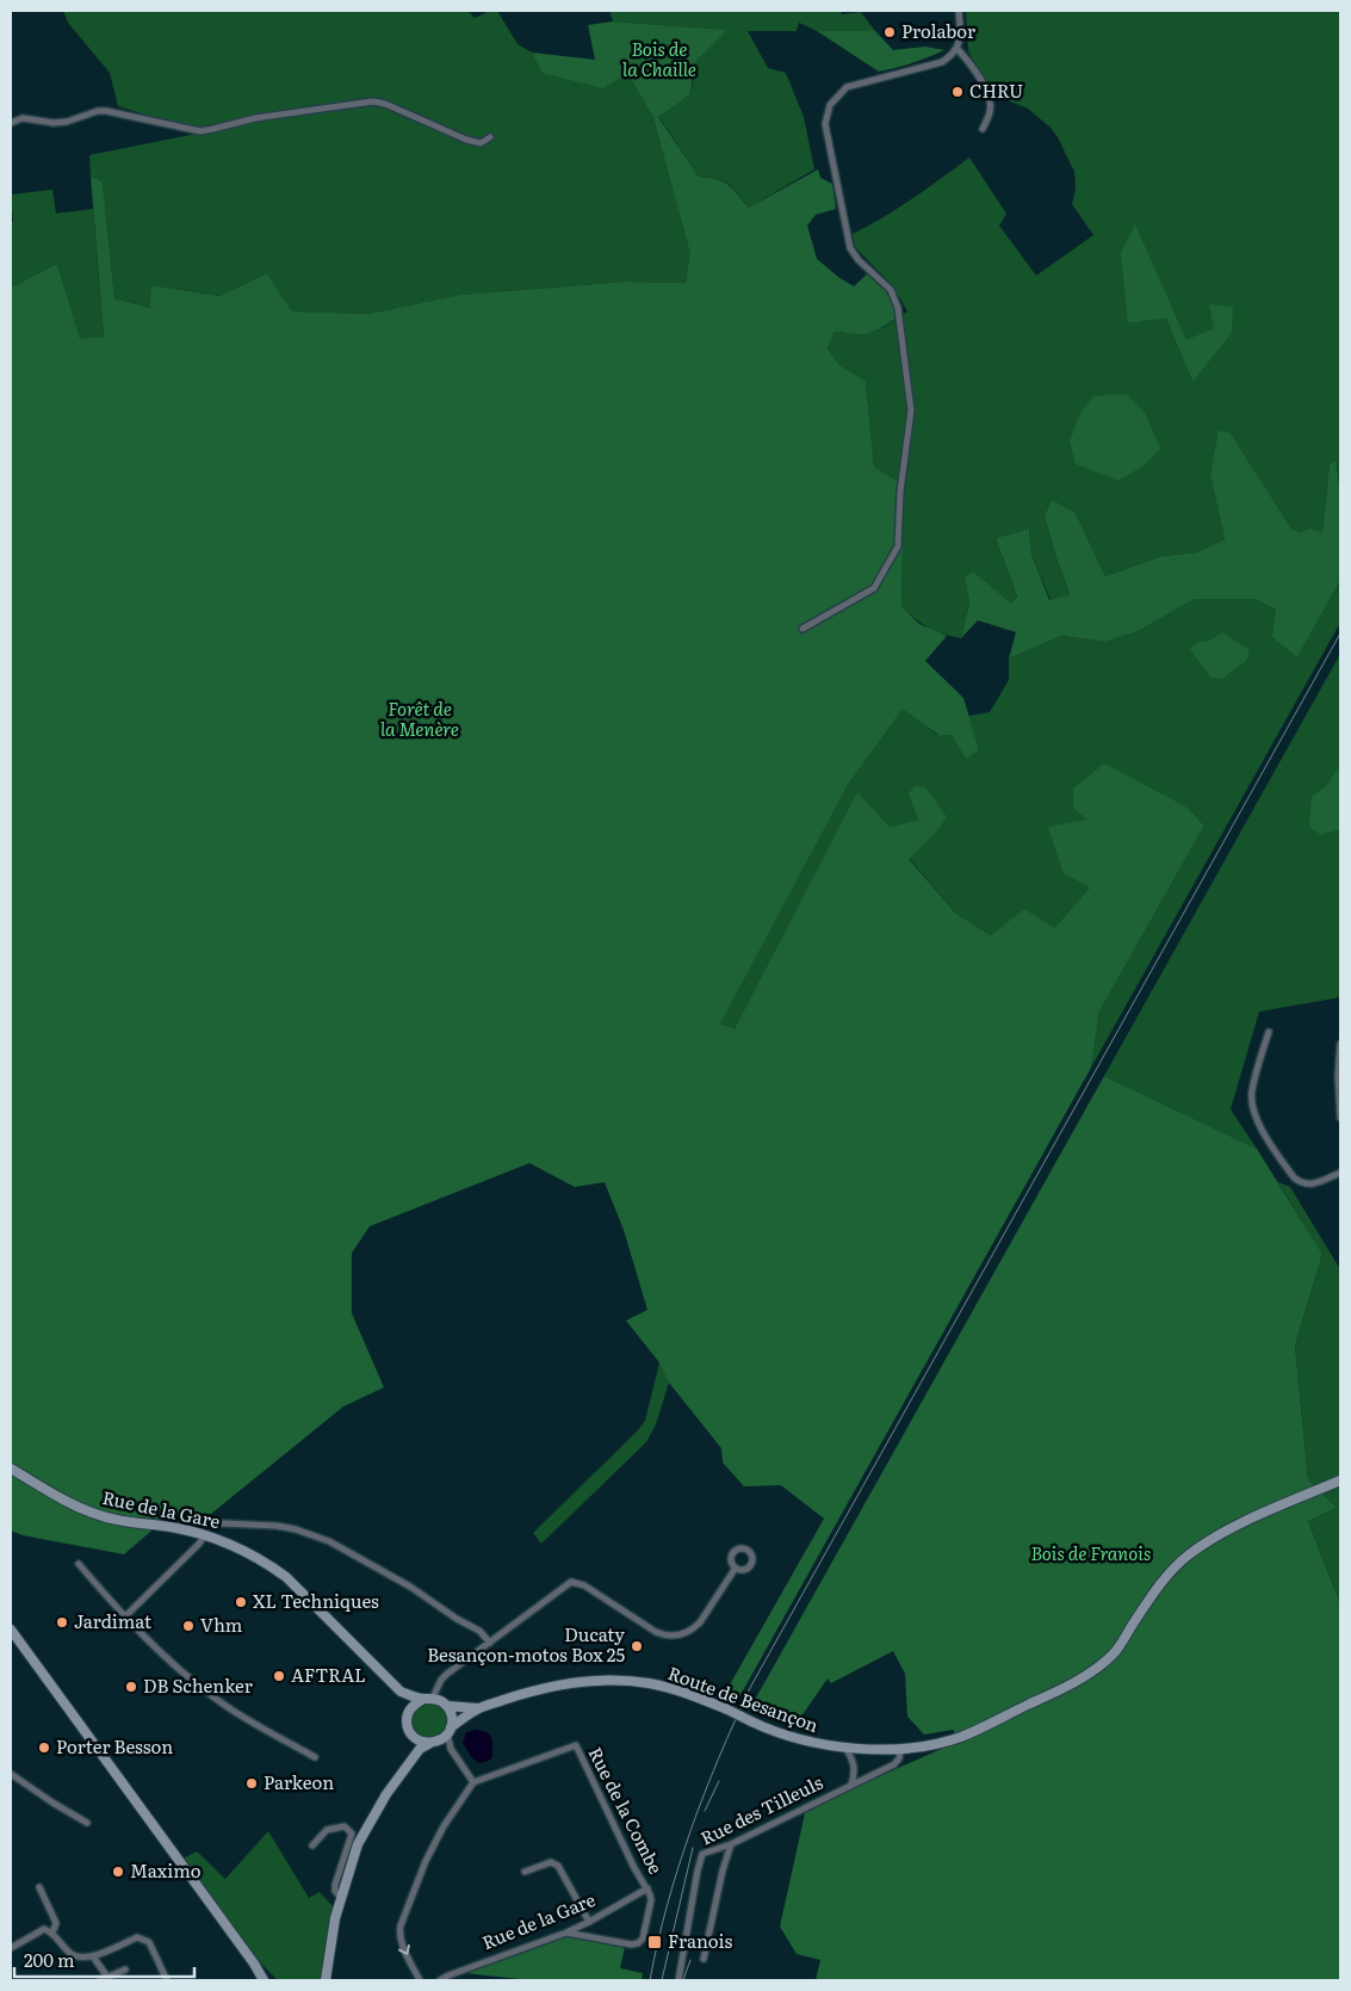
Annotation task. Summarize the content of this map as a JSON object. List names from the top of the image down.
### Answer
{
  "streets": {
    "main road": ["Rue de la Gare", "Route de Besançon"],
    "street": ["Rue de la Combe", "Rue des Tilleuls"]
  },
  "crossings": [
    ["Rue de la Gare", "Rue de la Combe"],
    ["Route de Besançon", "Rue des Tilleuls"]
  ],
  "parks": ["Bois de la Chaille", "Forêt de la Menère", "Bois de Franois"],
  "places": {
    "other": [
      "Prolabor",
      "CHRU",
      "XL Techniques",
      "Jardimat",
      "Vhm",
      "Ducaty Besançon-motos Box 25",
      "AFTRAL",
      "DB Schenker",
      "Porter Besson",
      "Parkeon",
      "Maximo"
    ],
    "transit": ["Franois"]
  },
  "scale_bar": "200 m"
}
